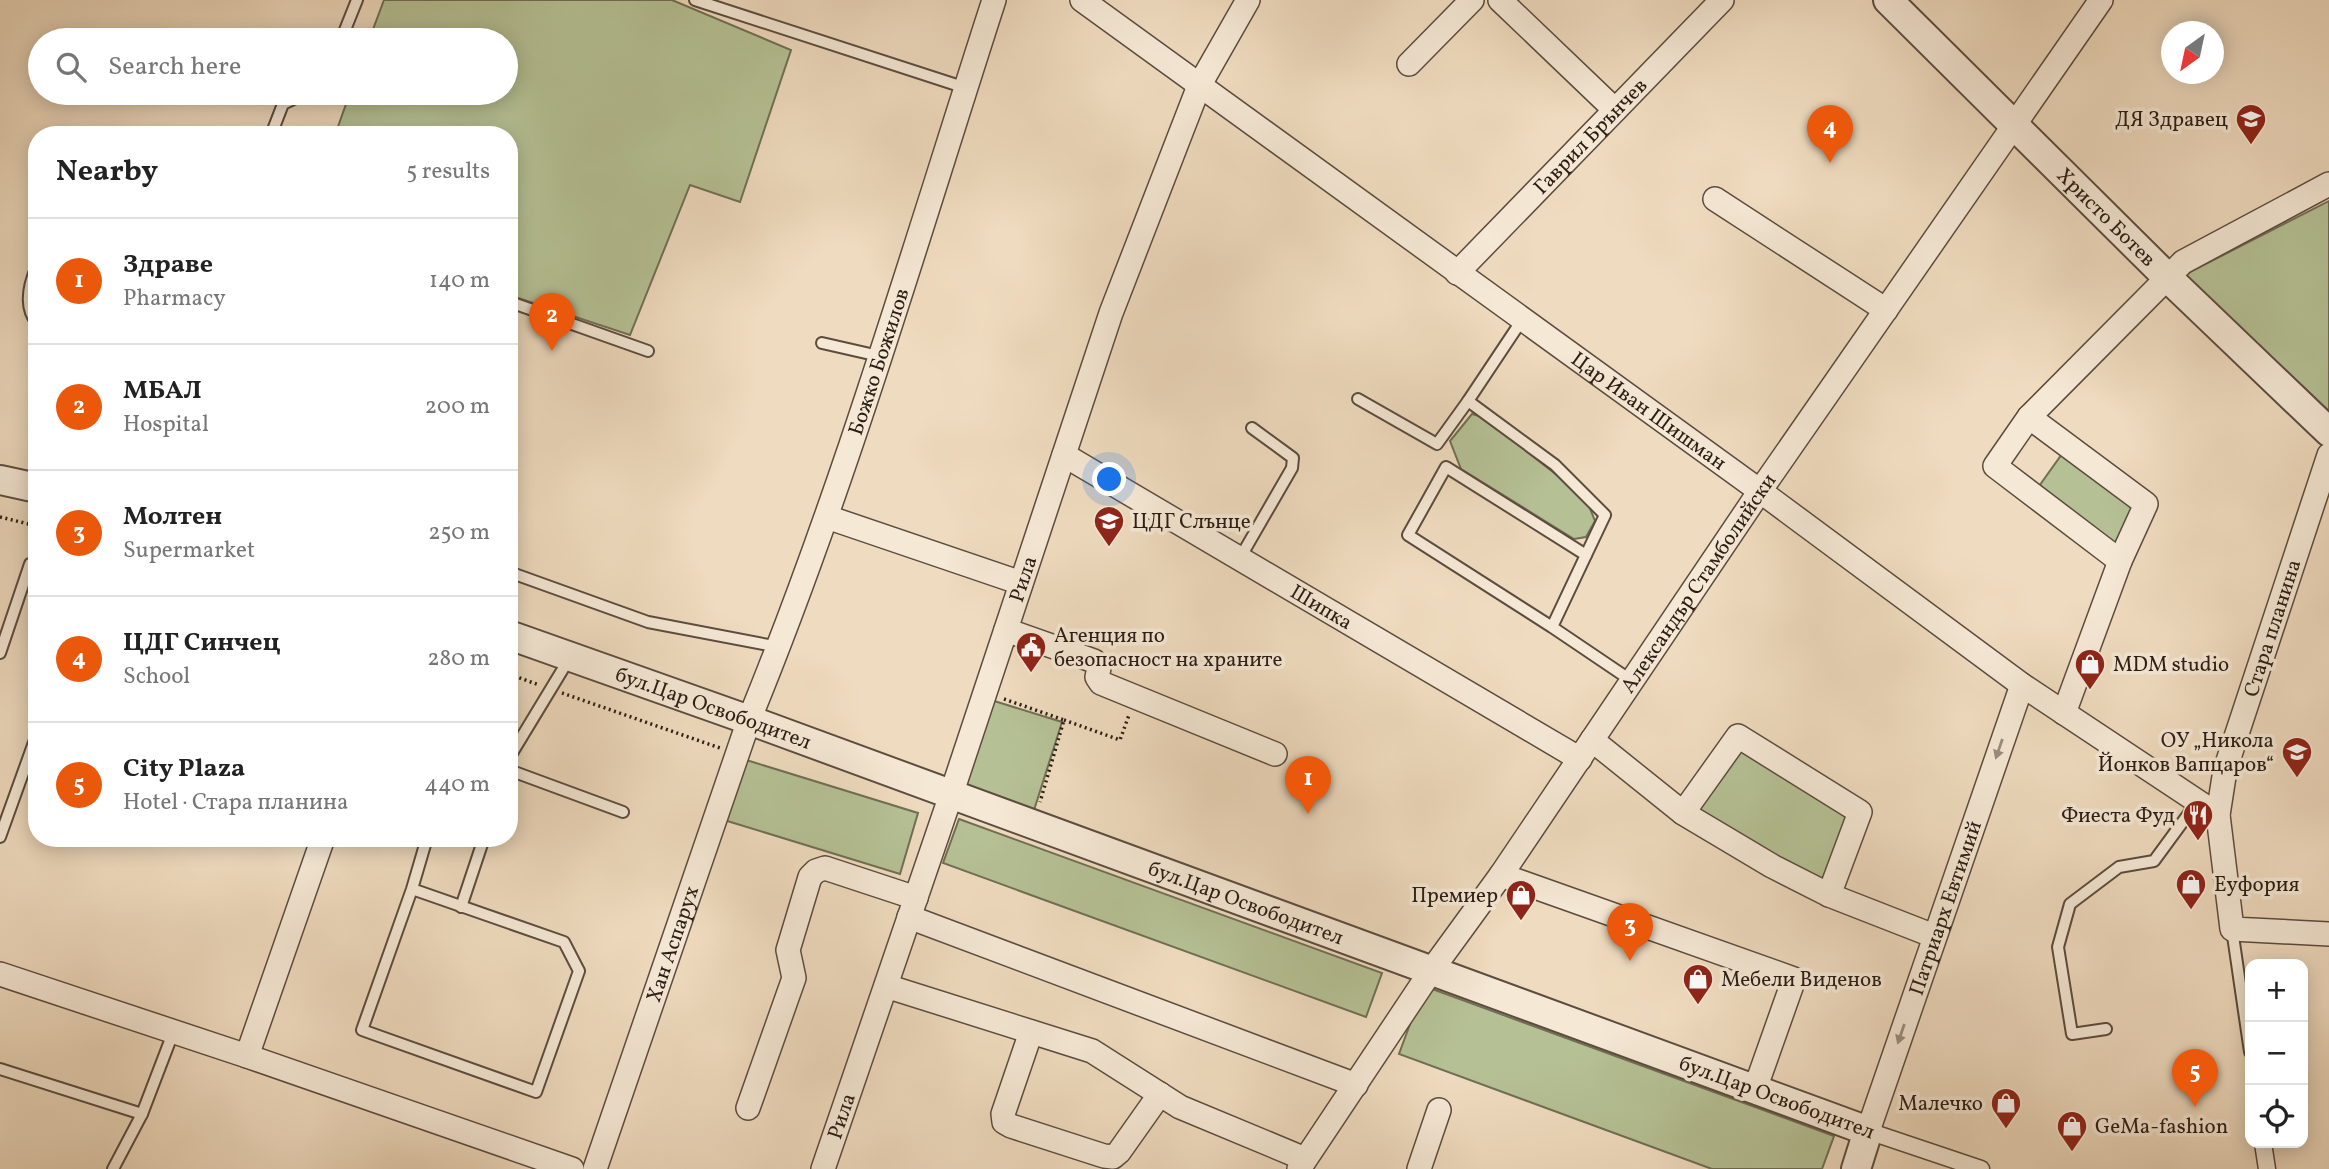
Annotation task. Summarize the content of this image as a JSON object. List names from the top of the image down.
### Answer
{
  "streets": {
    "street": [
      "Гаврил Брънчев",
      "Христо Ботев",
      "Божко Божилов",
      "Цар Иван Шишман",
      "Рила",
      "Александър Стамболийски",
      "Шипка",
      "Стара планина",
      "бул.Цар Освободител",
      "Патриарх Евтимий",
      "Хан Аспарух"
    ]
  },
  "crossings": [
    ["Гаврил Брънчев", "Цар Иван Шишман"],
    ["Христо Ботев", "Александър Стамболийски"],
    ["Божко Божилов", "бул.Цар Освободител"],
    ["Божко Божилов", "Хан Аспарух"],
    ["Цар Иван Шишман", "Рила"],
    ["Цар Иван Шишман", "Александър Стамболийски"],
    ["Цар Иван Шишман", "Стара планина"],
    ["Цар Иван Шишман", "Патриарх Евтимий"],
    ["Рила", "Шипка"],
    ["Рила", "бул.Цар Освободител"],
    ["Александър Стамболийски", "Шипка"],
    ["Александър Стамболийски", "бул.Цар Освободител"],
    ["Шипка", "Патриарх Евтимий"],
    ["бул.Цар Освободител", "Патриарх Евтимий"],
    ["бул.Цар Освободител", "Хан Аспарух"]
  ],
  "one_way": ["Патриарх Евтимий"],
  "places": {
    "school or university": ["ДЯ Здравец", "ЦДГ Слънце", "ОУ „Никола Йонков Вапцаров“"],
    "public building": ["Агенция по безопасност на храните"],
    "shop": [
      "MDM studio",
      "Еуфория",
      "Премиер",
      "Мебели Виденов",
      "Малечко",
      "GeMa-fashion"
    ],
    "restaurant": ["Фиеста Фуд"]
  },
  "north": "bottom left",
  "page": {
    "search": "Search here",
    "pins": [
      "4",
      "2",
      "1",
      "3",
      "5"
    ],
    "heading": ["Nearby", "5 results"],
    "list": [
      {
        "mark": "1",
        "name": "Здраве",
        "note": "Pharmacy",
        "value": "140 m"
      },
      {
        "mark": "2",
        "name": "МБАЛ",
        "note": "Hospital",
        "value": "200 m"
      },
      {
        "mark": "3",
        "name": "Молтен",
        "note": "Supermarket",
        "value": "250 m"
      },
      {
        "mark": "4",
        "name": "ЦДГ Синчец",
        "note": "School",
        "value": "280 m"
      },
      {
        "mark": "5",
        "name": "City Plaza",
        "note": "Hotel · Стара планина",
        "value": "440 m"
      }
    ],
    "map_buttons": ["+", "−"]
  }
}
